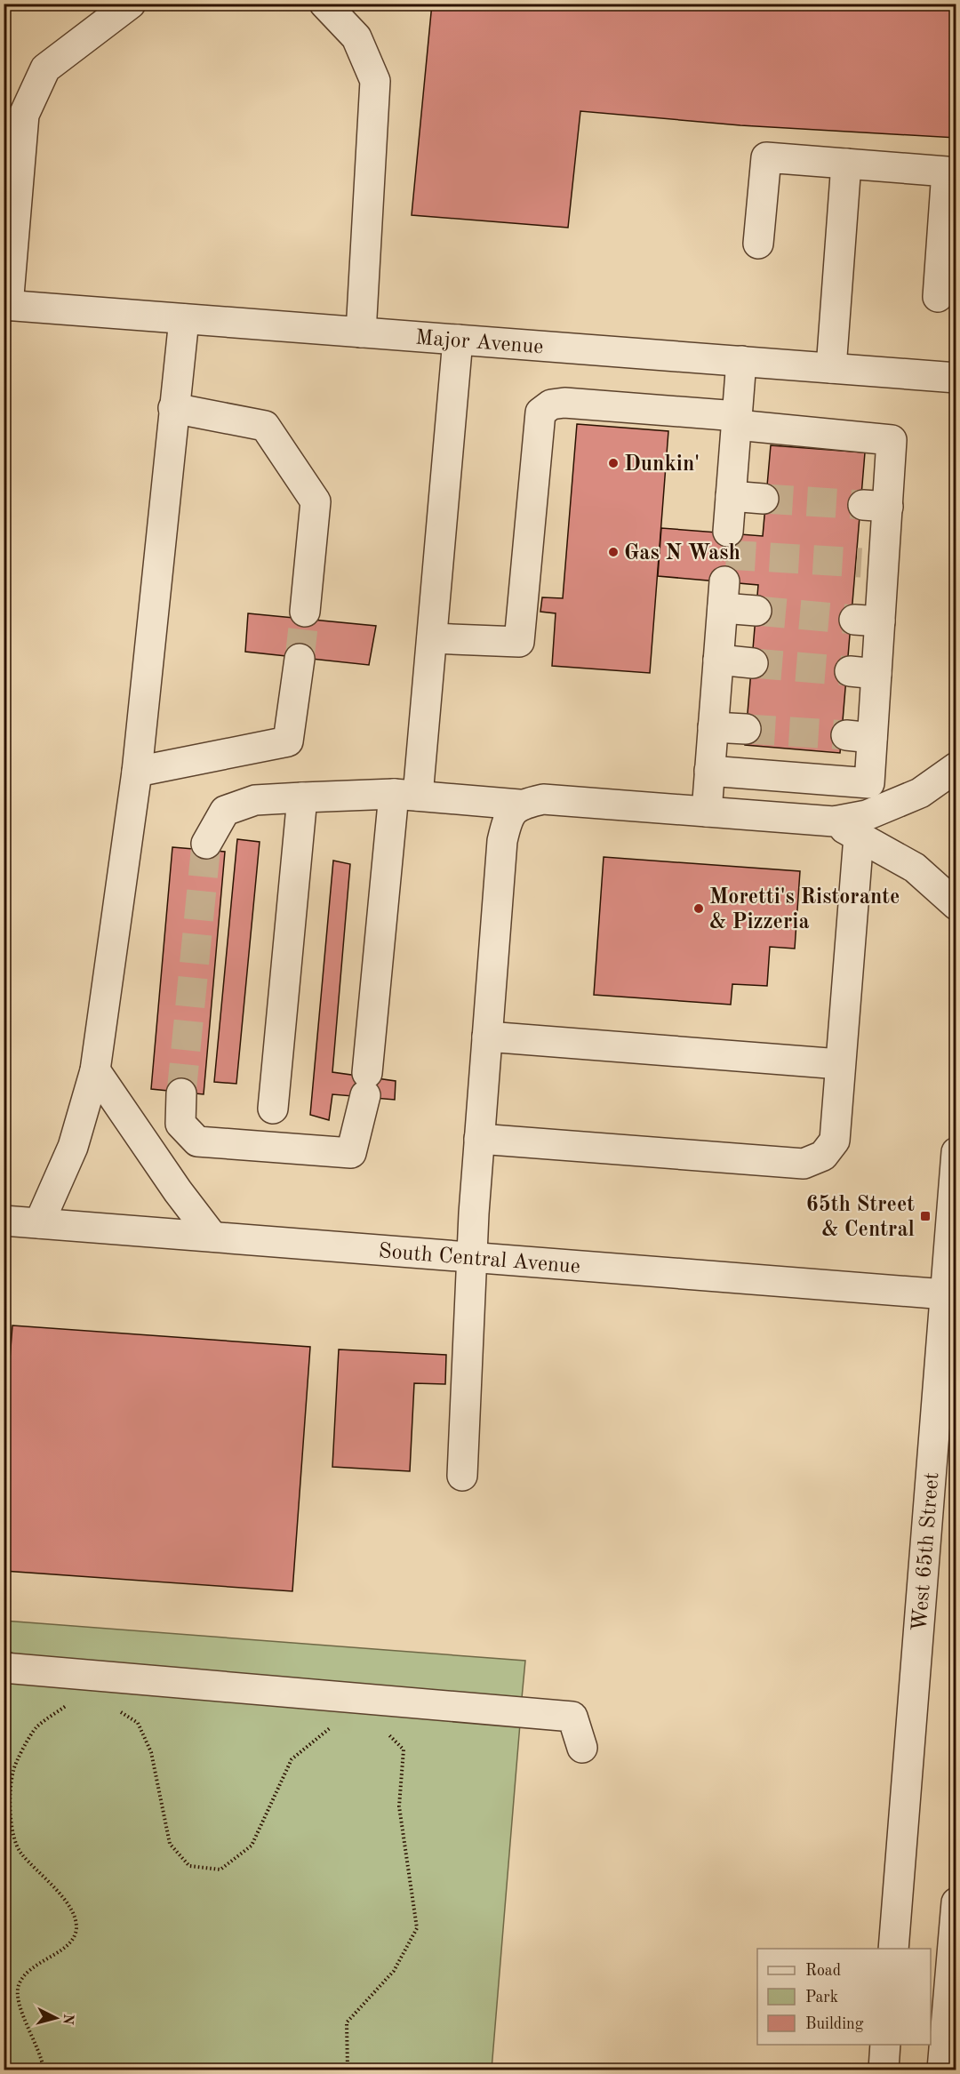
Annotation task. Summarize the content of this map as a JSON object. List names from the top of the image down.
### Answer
{
  "streets": {
    "street": ["Major Avenue", "South Central Avenue", "West 65th Street"]
  },
  "crossings": [
    ["South Central Avenue", "West 65th Street"]
  ],
  "places": {
    "other": ["Dunkin'", "Gas N Wash", "Moretti's Ristorante & Pizzeria"],
    "transit": ["65th Street & Central"]
  },
  "legend": ["Road", "Park", "Building"],
  "north": "right"
}
